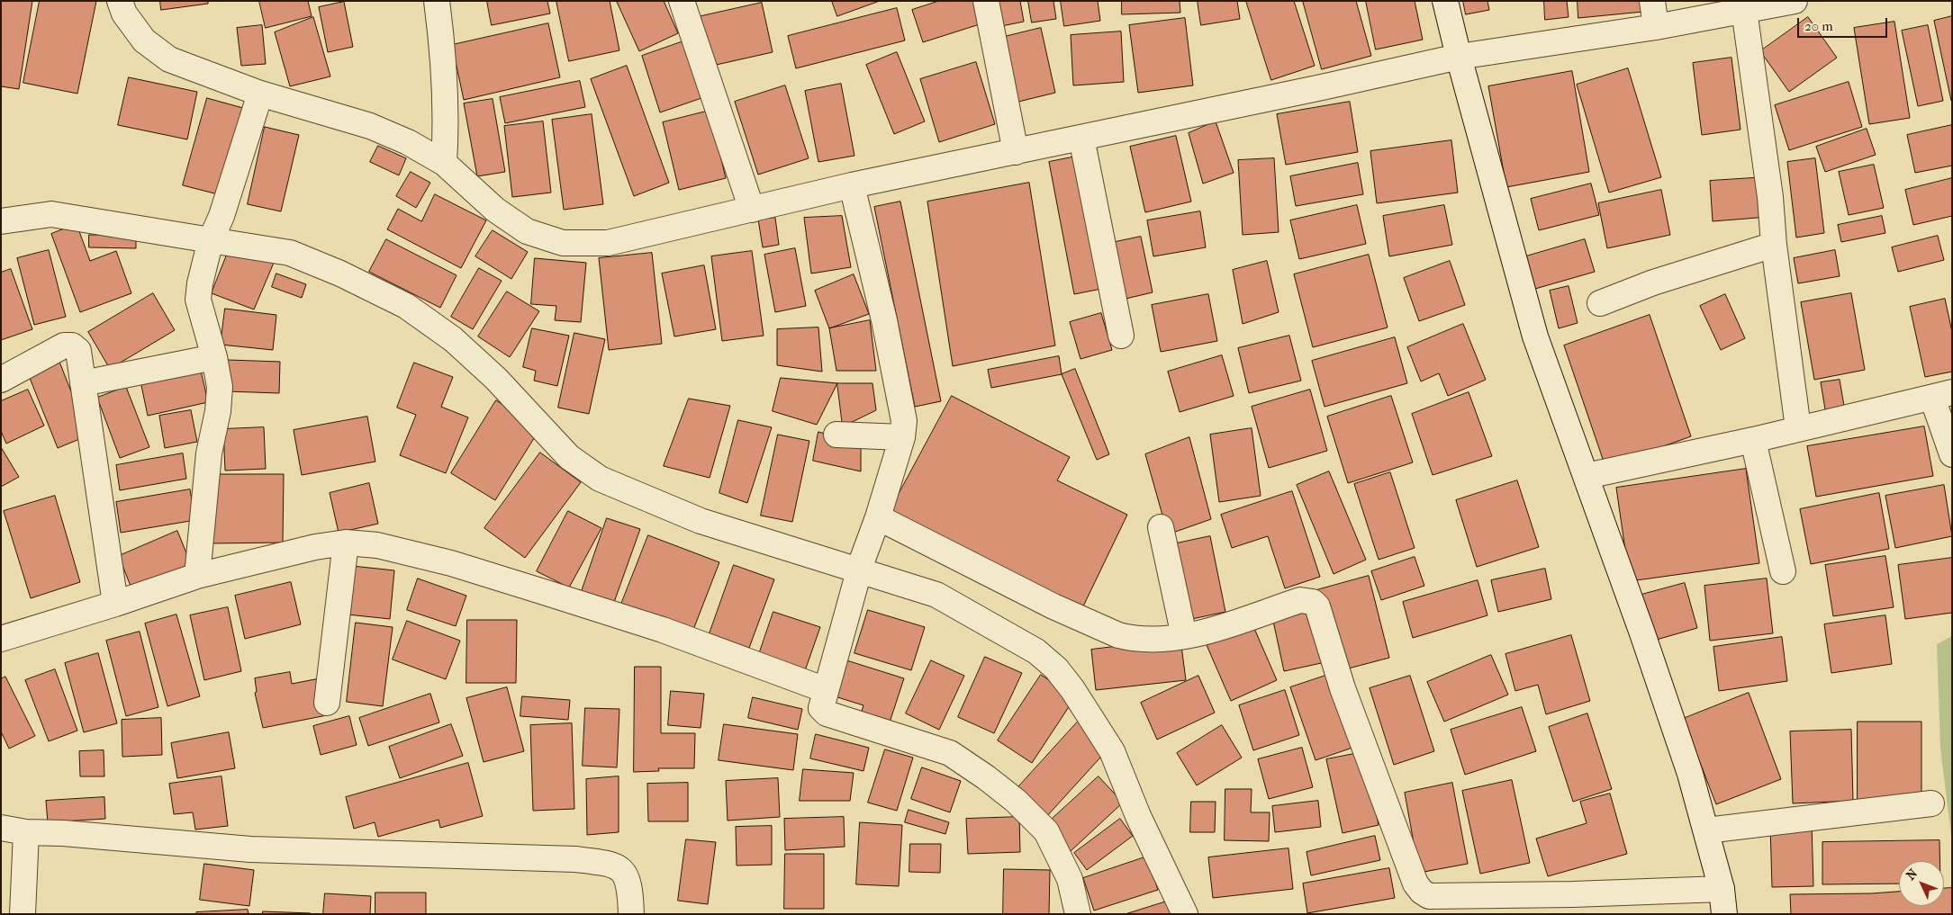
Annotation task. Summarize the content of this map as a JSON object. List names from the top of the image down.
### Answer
{
  "scale_bar": "20 m",
  "north": "top left"
}
